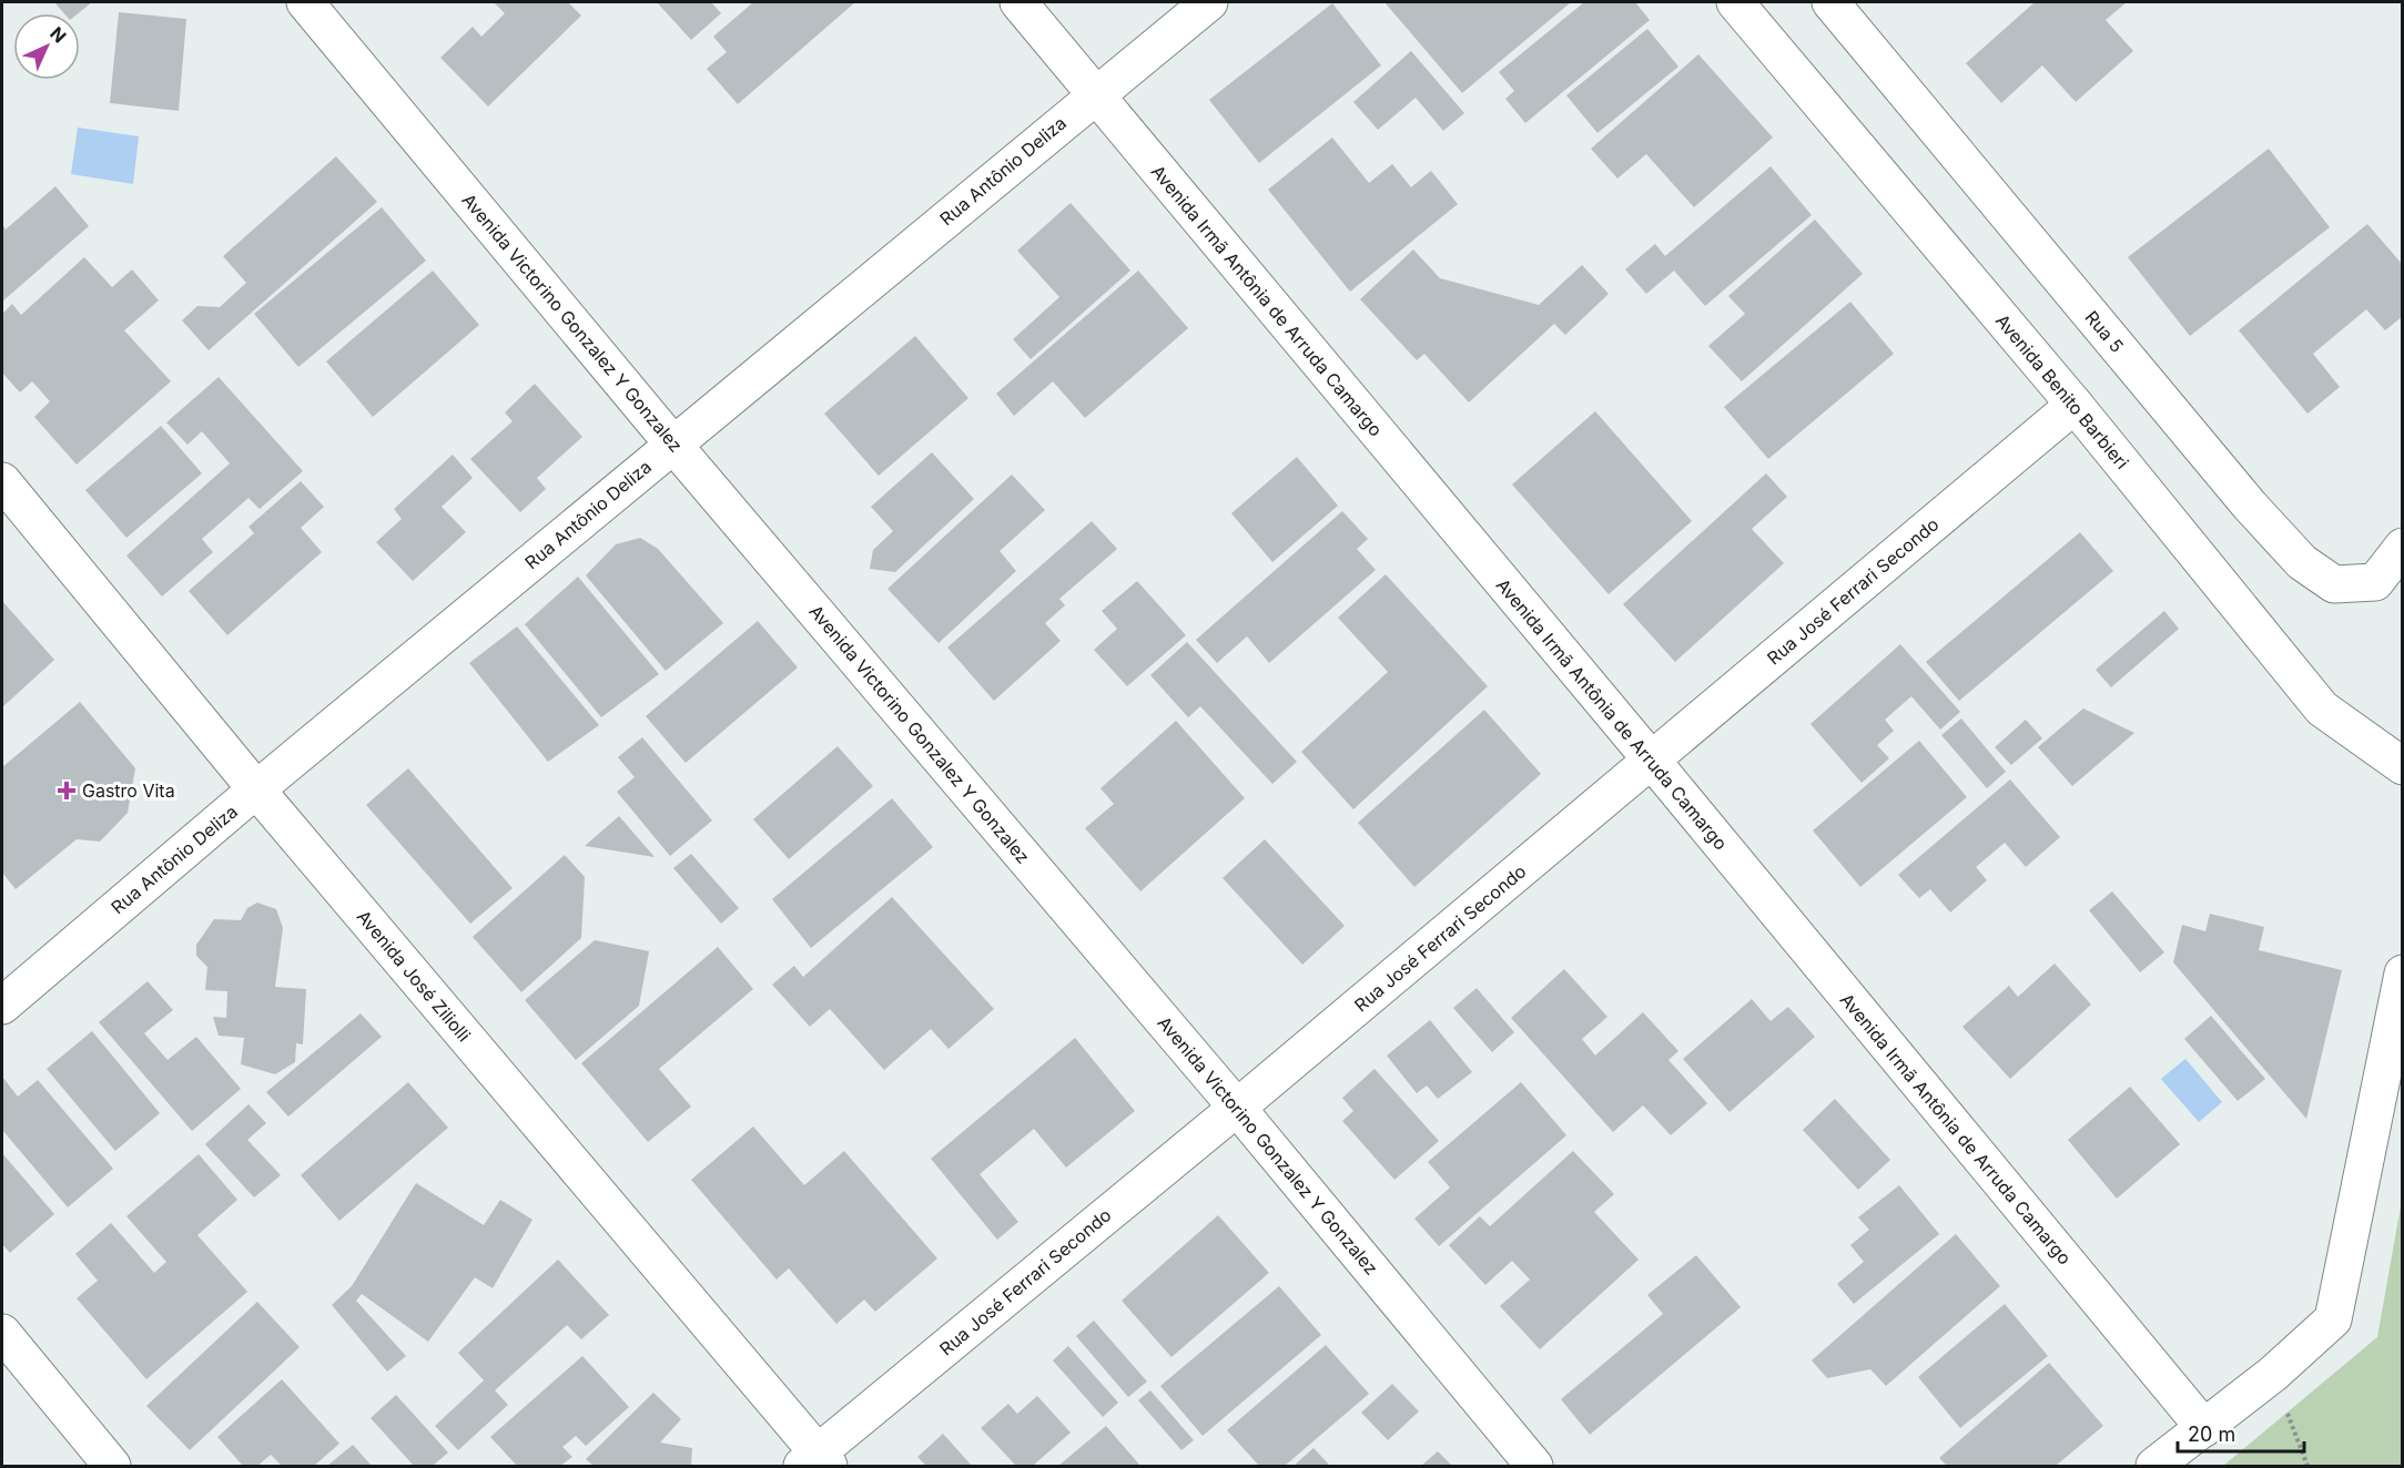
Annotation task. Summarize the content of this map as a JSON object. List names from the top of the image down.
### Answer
{
  "streets": {
    "street": [
      "Rua Antônio Deliza",
      "Avenida Irmã Antônia de Arruda Camargo",
      "Avenida Victorino Gonzalez Y Gonzalez",
      "Rua 5",
      "Avenida Benito Barbieri",
      "Rua José Ferrari Secondo",
      "Avenida José Ziliolli"
    ]
  },
  "crossings": [
    ["Rua Antônio Deliza", "Avenida Irmã Antônia de Arruda Camargo"],
    ["Rua Antônio Deliza", "Avenida Victorino Gonzalez Y Gonzalez"],
    ["Rua Antônio Deliza", "Avenida José Ziliolli"],
    ["Avenida Irmã Antônia de Arruda Camargo", "Rua José Ferrari Secondo"],
    ["Avenida Victorino Gonzalez Y Gonzalez", "Rua José Ferrari Secondo"],
    ["Avenida Benito Barbieri", "Rua José Ferrari Secondo"],
    ["Rua José Ferrari Secondo", "Avenida José Ziliolli"]
  ],
  "places": {
    "health": ["Gastro Vita"]
  },
  "scale_bar": "20 m",
  "north": "top right"
}
